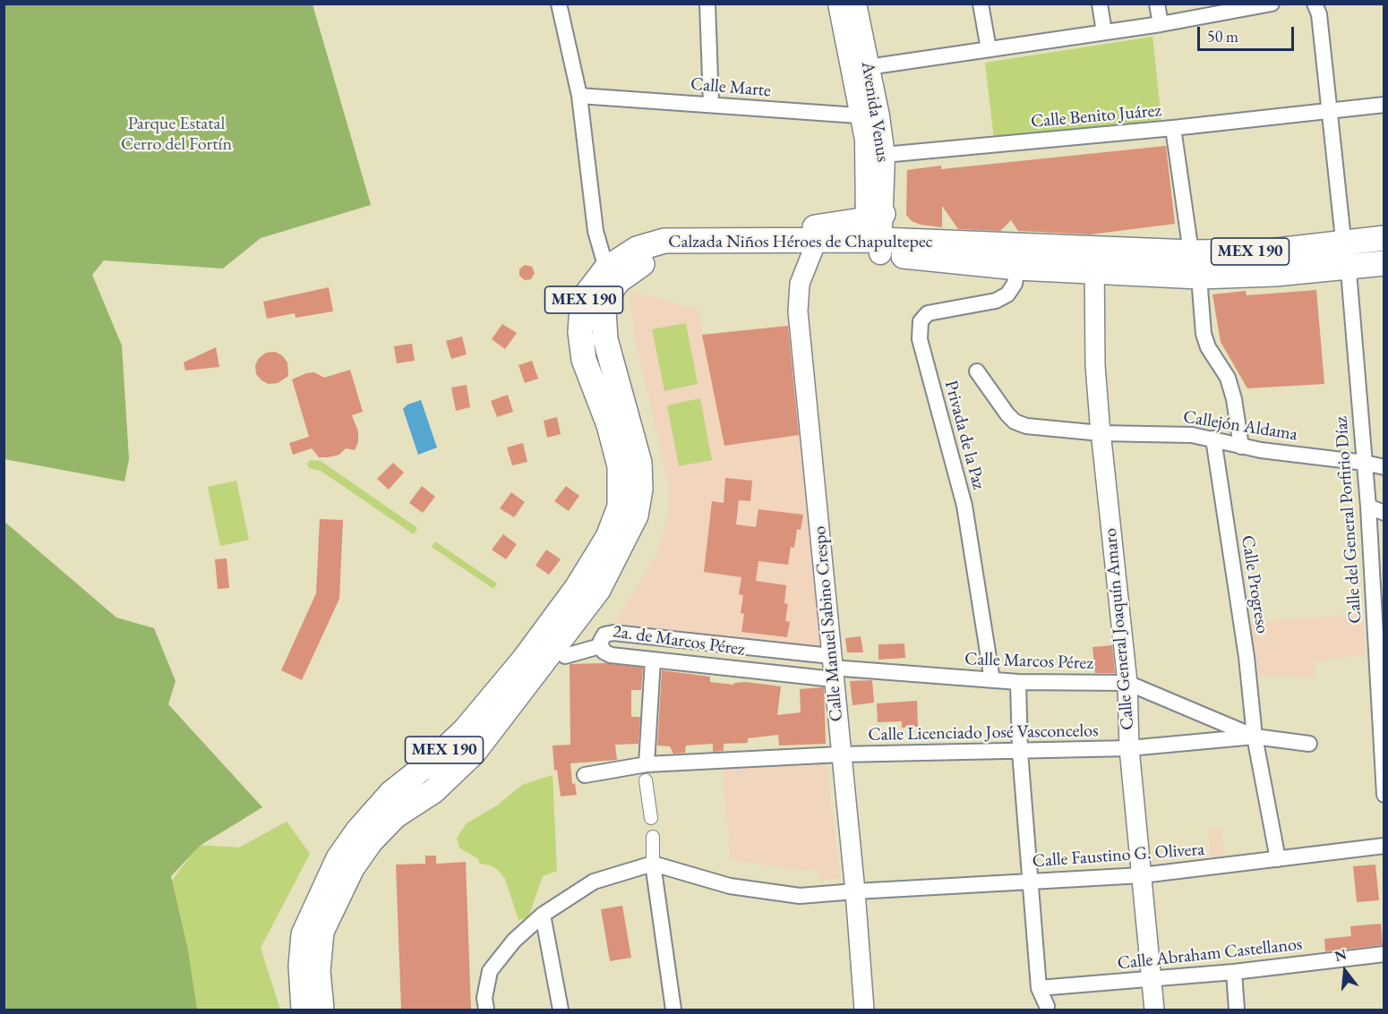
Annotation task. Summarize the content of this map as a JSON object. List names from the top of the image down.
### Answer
{
  "streets": {
    "main road": ["Avenida Venus", "Calzada Niños Héroes de Chapultepec", "MEX 190"],
    "street": [
      "Calle Marte",
      "Calle Benito Juárez",
      "Callejón Aldama",
      "Privada de la Paz",
      "Calle del General Porfirio Díaz",
      "Calle Progreso",
      "Calle Manuel Sabino Crespo",
      "Calle General Joaquín Amaro",
      "2a. de Marcos Pérez",
      "Calle Marcos Pérez",
      "Calle Licenciado José Vasconcelos",
      "Calle Faustino G. Olivera",
      "Calle Abraham Castellanos"
    ]
  },
  "crossings": [
    ["Calle Marte", "Avenida Venus"],
    ["Avenida Venus", "Calle Benito Juárez"],
    ["Avenida Venus", "Calzada Niños Héroes de Chapultepec"],
    ["Calle Benito Juárez", "Calle del General Porfirio Díaz"],
    ["Calzada Niños Héroes de Chapultepec", "Privada de la Paz"],
    ["Calzada Niños Héroes de Chapultepec", "Calle del General Porfirio Díaz"],
    ["Calzada Niños Héroes de Chapultepec", "Calle Manuel Sabino Crespo"],
    ["Calzada Niños Héroes de Chapultepec", "Calle General Joaquín Amaro"],
    ["Callejón Aldama", "Calle del General Porfirio Díaz"],
    ["Callejón Aldama", "Calle Progreso"],
    ["Callejón Aldama", "Calle General Joaquín Amaro"],
    ["Privada de la Paz", "Calle Marcos Pérez"],
    ["Calle Progreso", "Calle Marcos Pérez"],
    ["Calle Progreso", "Calle Licenciado José Vasconcelos"],
    ["Calle Progreso", "Calle Faustino G. Olivera"],
    ["Calle Manuel Sabino Crespo", "2a. de Marcos Pérez"],
    ["Calle Manuel Sabino Crespo", "Calle Marcos Pérez"],
    ["Calle Manuel Sabino Crespo", "Calle Licenciado José Vasconcelos"],
    ["Calle Manuel Sabino Crespo", "Calle Faustino G. Olivera"],
    ["Calle General Joaquín Amaro", "Calle Marcos Pérez"],
    ["Calle General Joaquín Amaro", "Calle Licenciado José Vasconcelos"],
    ["Calle General Joaquín Amaro", "Calle Faustino G. Olivera"],
    ["Calle General Joaquín Amaro", "Calle Abraham Castellanos"],
    ["2a. de Marcos Pérez", "Calle Marcos Pérez"],
    ["Calle Marcos Pérez", "Calle Licenciado José Vasconcelos"]
  ],
  "parks": ["Parque Estatal Cerro del Fortín"],
  "scale_bar": "50 m",
  "north": "top"
}
